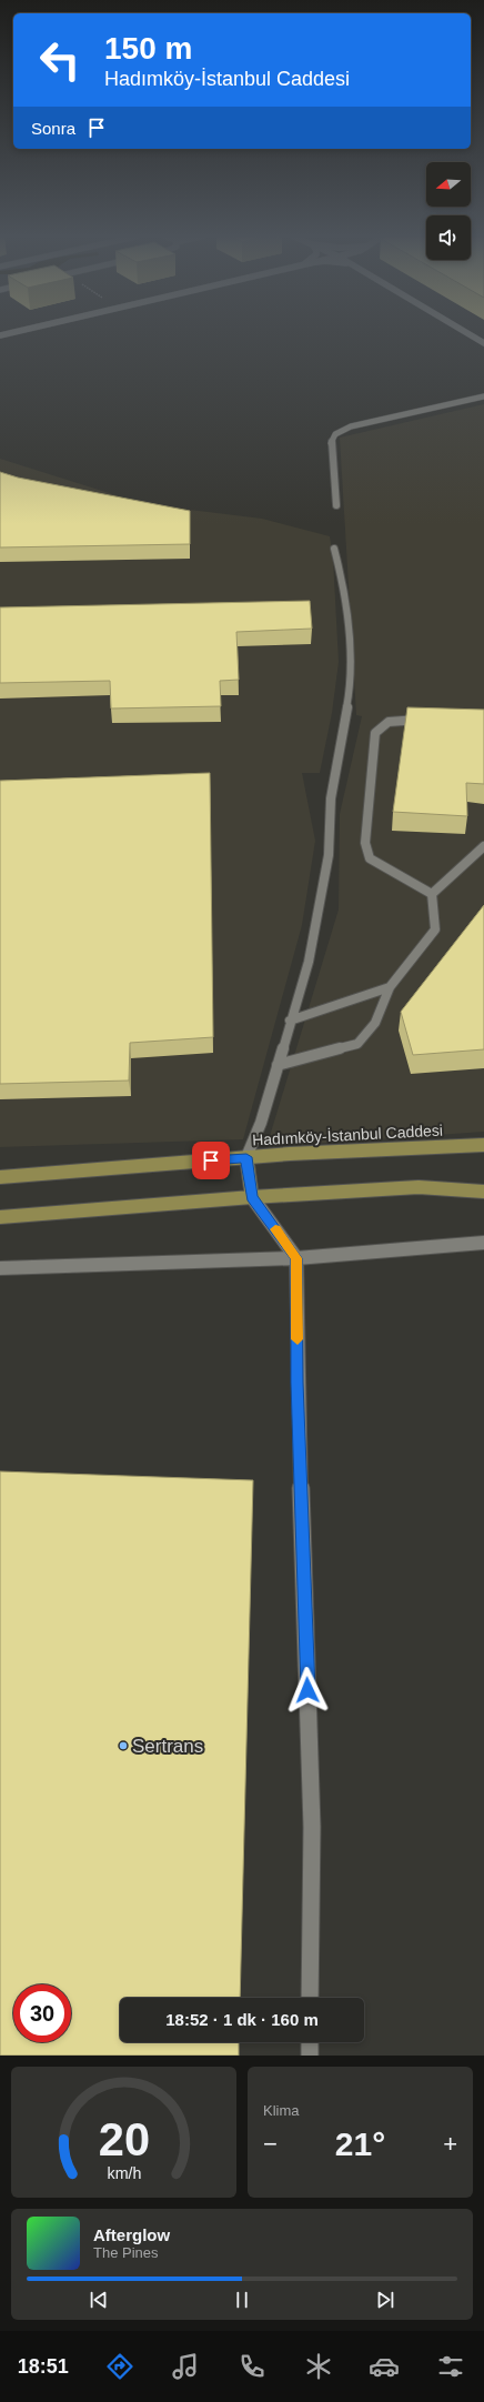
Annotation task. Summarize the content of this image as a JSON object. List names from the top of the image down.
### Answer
{
  "streets": {
    "main road": ["Hadımköy-İstanbul Caddesi"]
  },
  "places": ["Sertrans"],
  "north": "left",
  "page": {
    "turn": ["150 m", "Hadımköy-İstanbul Caddesi"],
    "then": "Sonra",
    "limit": "30",
    "trip": "18:52 · 1 dk · 160 m",
    "tile": "Klima",
    "heat": ["−", "21°", "+"],
    "song": ["Afterglow", "The Pines"],
    "tabs": "18:51",
    "gauge": ["20", "km/h"]
  }
}
